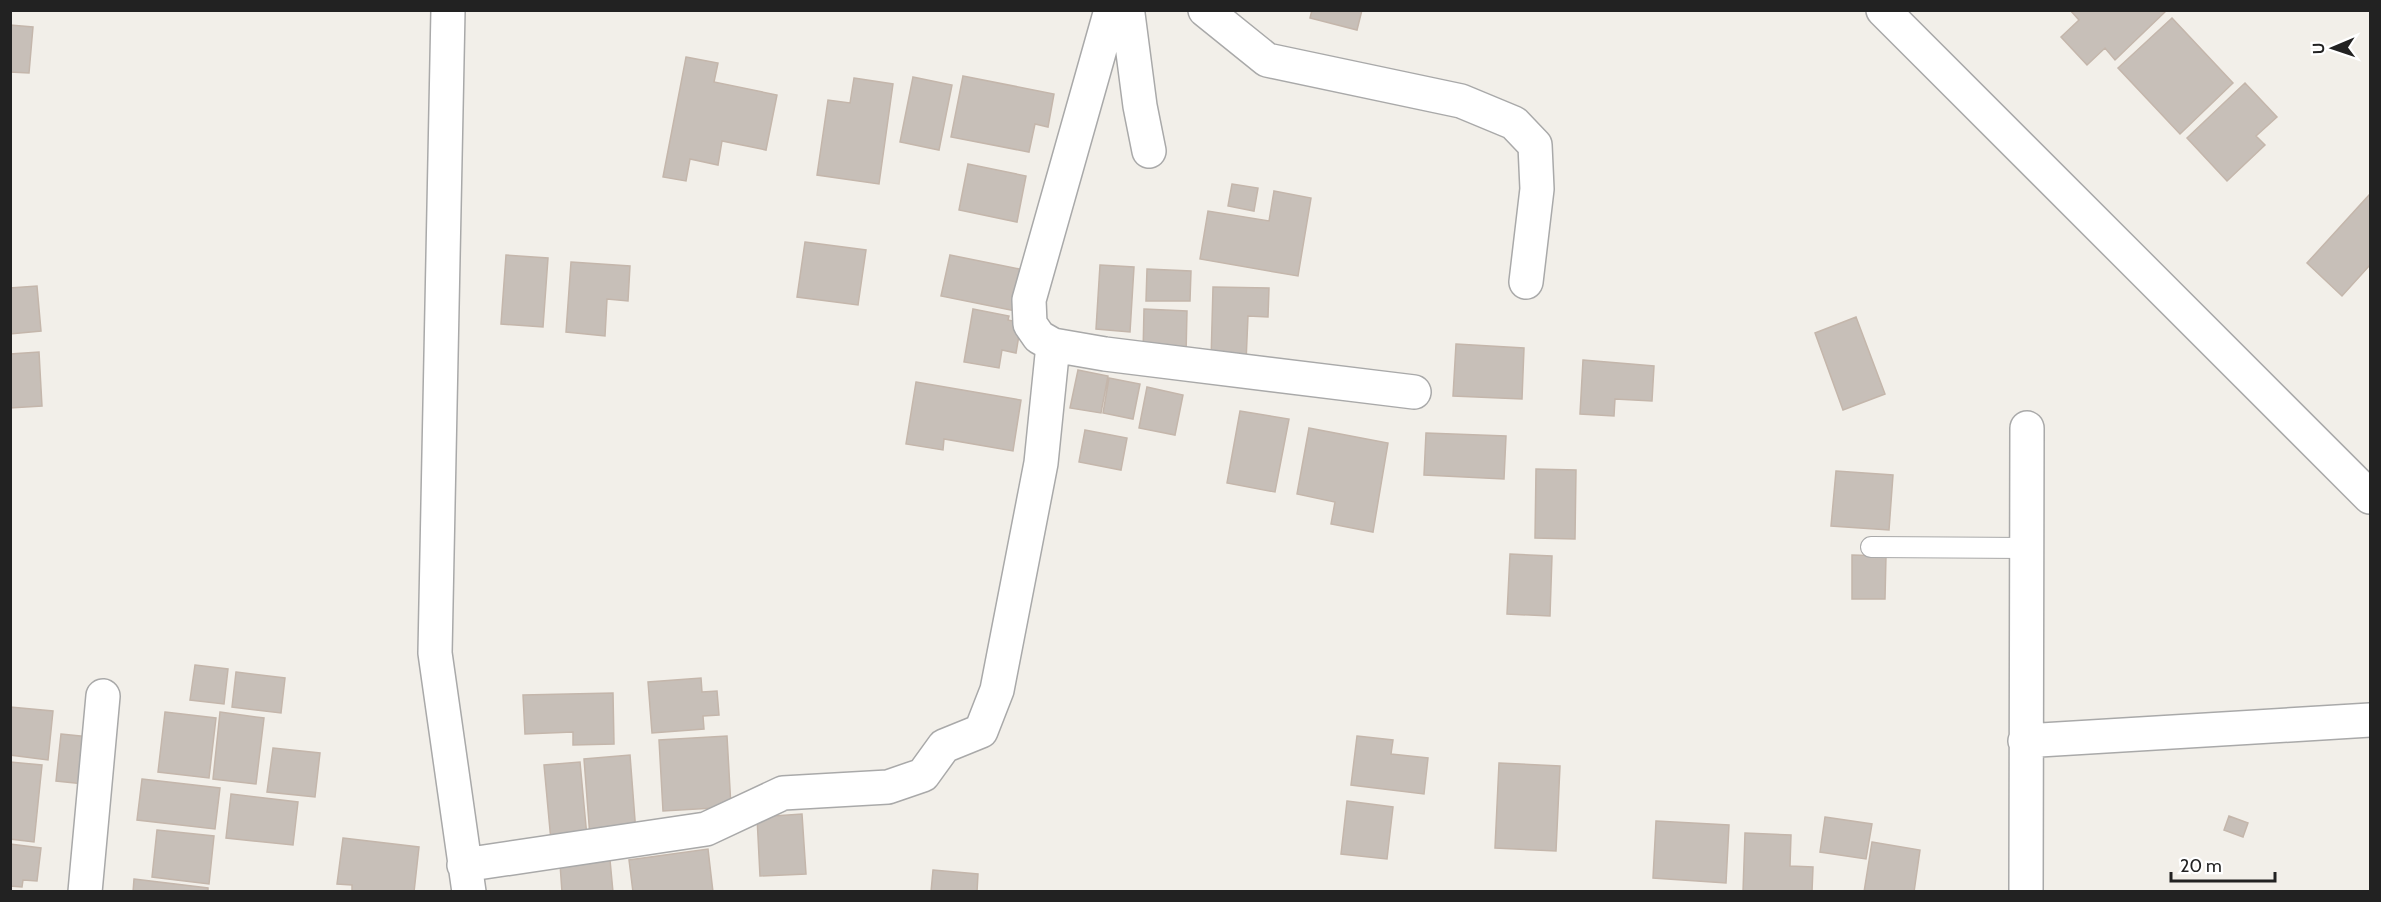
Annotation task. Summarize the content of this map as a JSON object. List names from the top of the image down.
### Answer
{
  "scale_bar": "20 m",
  "north": "left"
}
